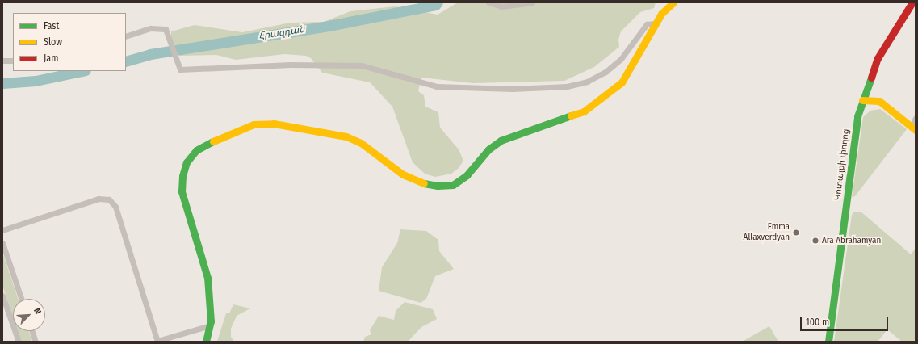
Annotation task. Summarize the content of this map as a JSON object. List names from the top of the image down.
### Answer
{
  "streets": {
    "main road": ["Կոտայքի փողոց"]
  },
  "water": ["Հրազդան"],
  "places": ["Emma Allaxverdyan", "Ara Abrahamyan"],
  "legend": ["Fast", "Slow", "Jam"],
  "scale_bar": "100 m",
  "north": "top right"
}
